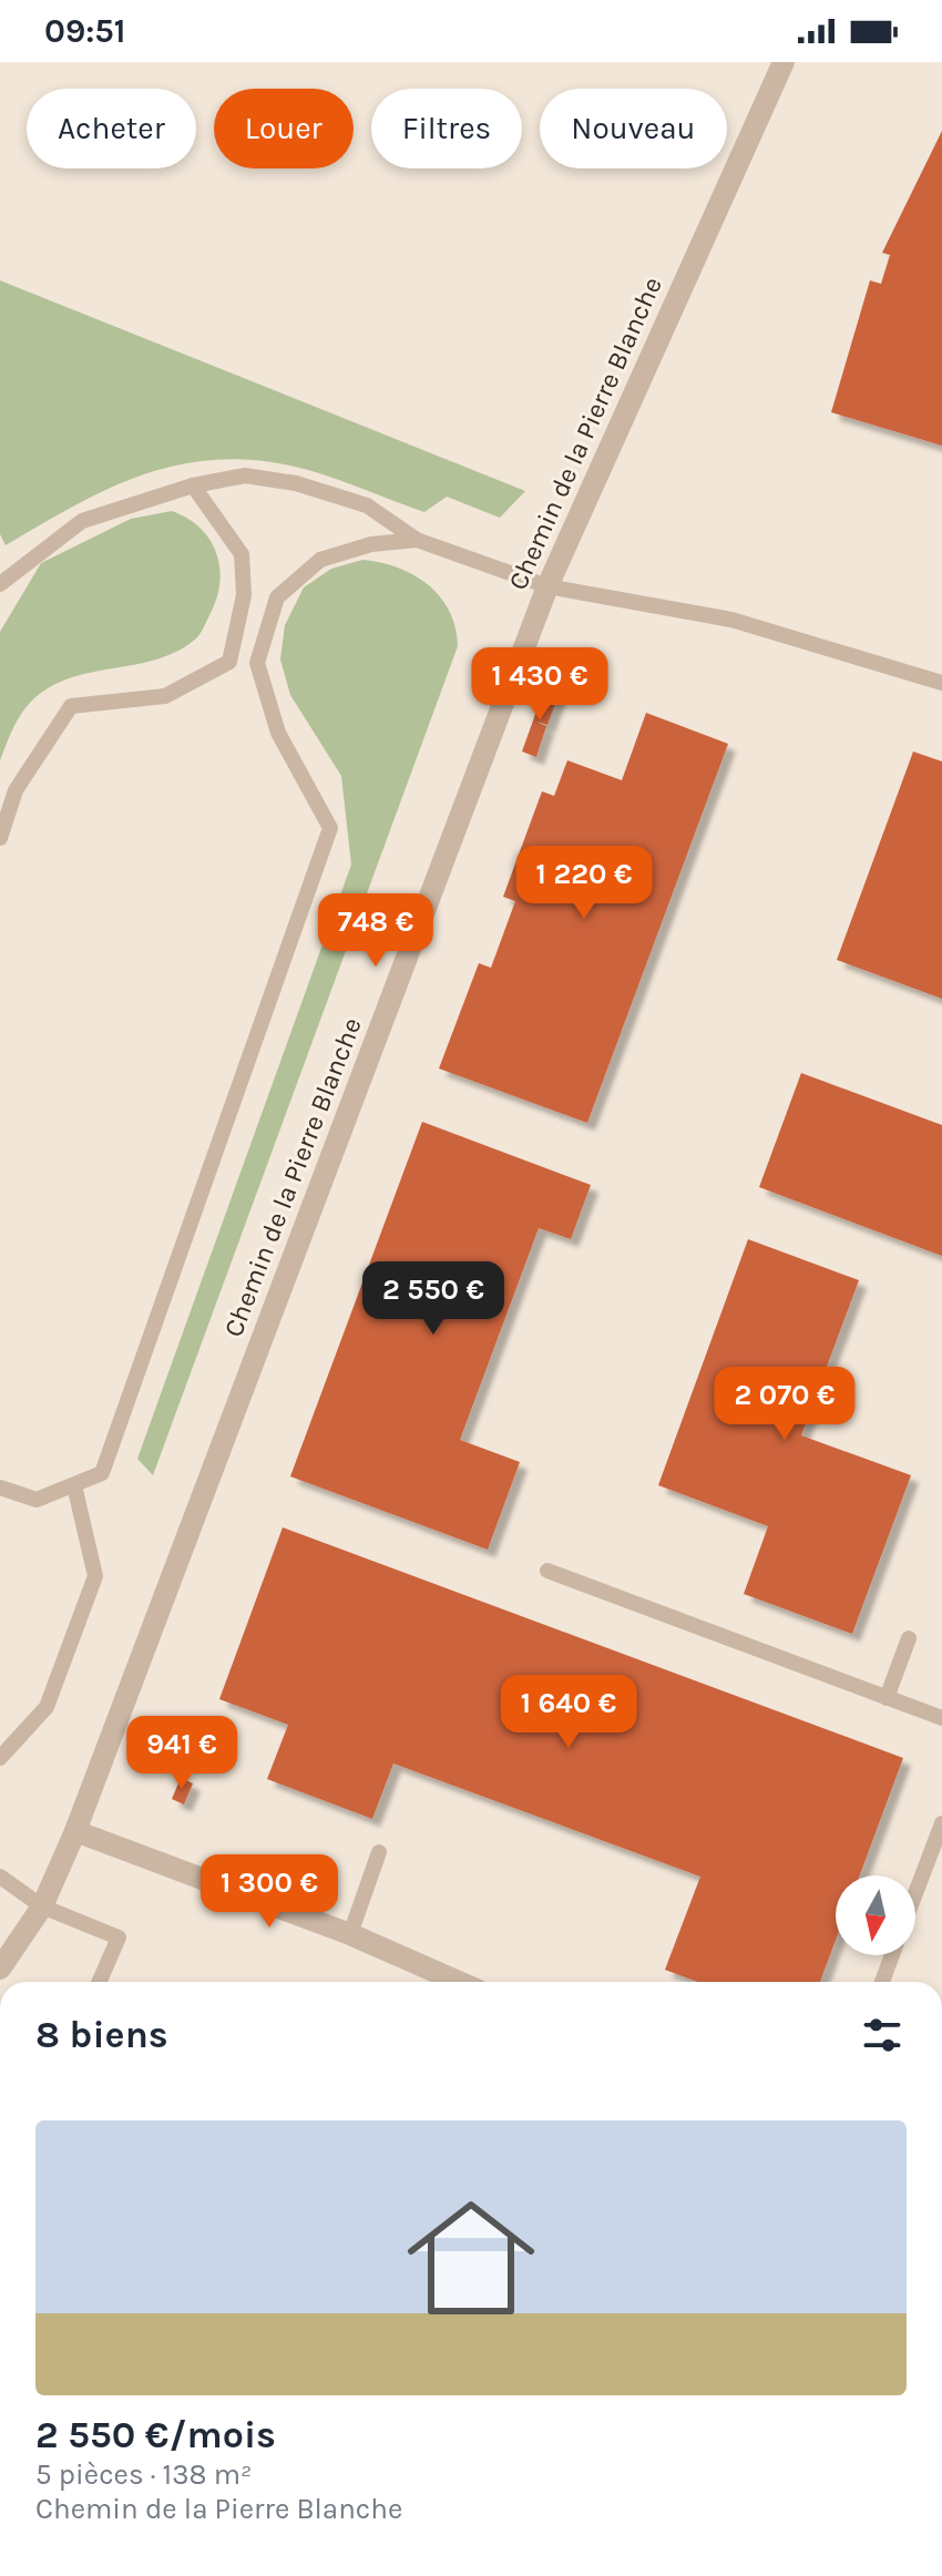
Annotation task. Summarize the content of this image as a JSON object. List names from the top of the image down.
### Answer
{
  "streets": {
    "street": ["Chemin de la Pierre Blanche"]
  },
  "north": "bottom",
  "page": {
    "status": "09:51",
    "chip": [
      "Acheter",
      "Louer",
      "Filtres",
      "Nouveau"
    ],
    "price": [
      "1 430 €",
      "1 220 €",
      "748 €",
      "2 550 €",
      "2 070 €",
      "1 640 €",
      "941 €",
      "1 300 €"
    ],
    "heading": "8 biens",
    "list": [
      {
        "name": "2 550 €/mois",
        "note": "5 pièces · 138 m² · Chemin de la Pierre Blanche"
      }
    ]
  }
}
